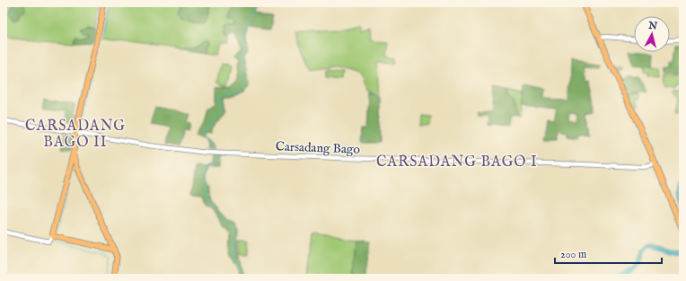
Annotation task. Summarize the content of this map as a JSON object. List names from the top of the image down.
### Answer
{
  "streets": {
    "street": ["Carsadang Bago"]
  },
  "districts": ["CARSADANG BAGO II", "CARSADANG BAGO I"],
  "scale_bar": "200 m",
  "north": "top"
}
